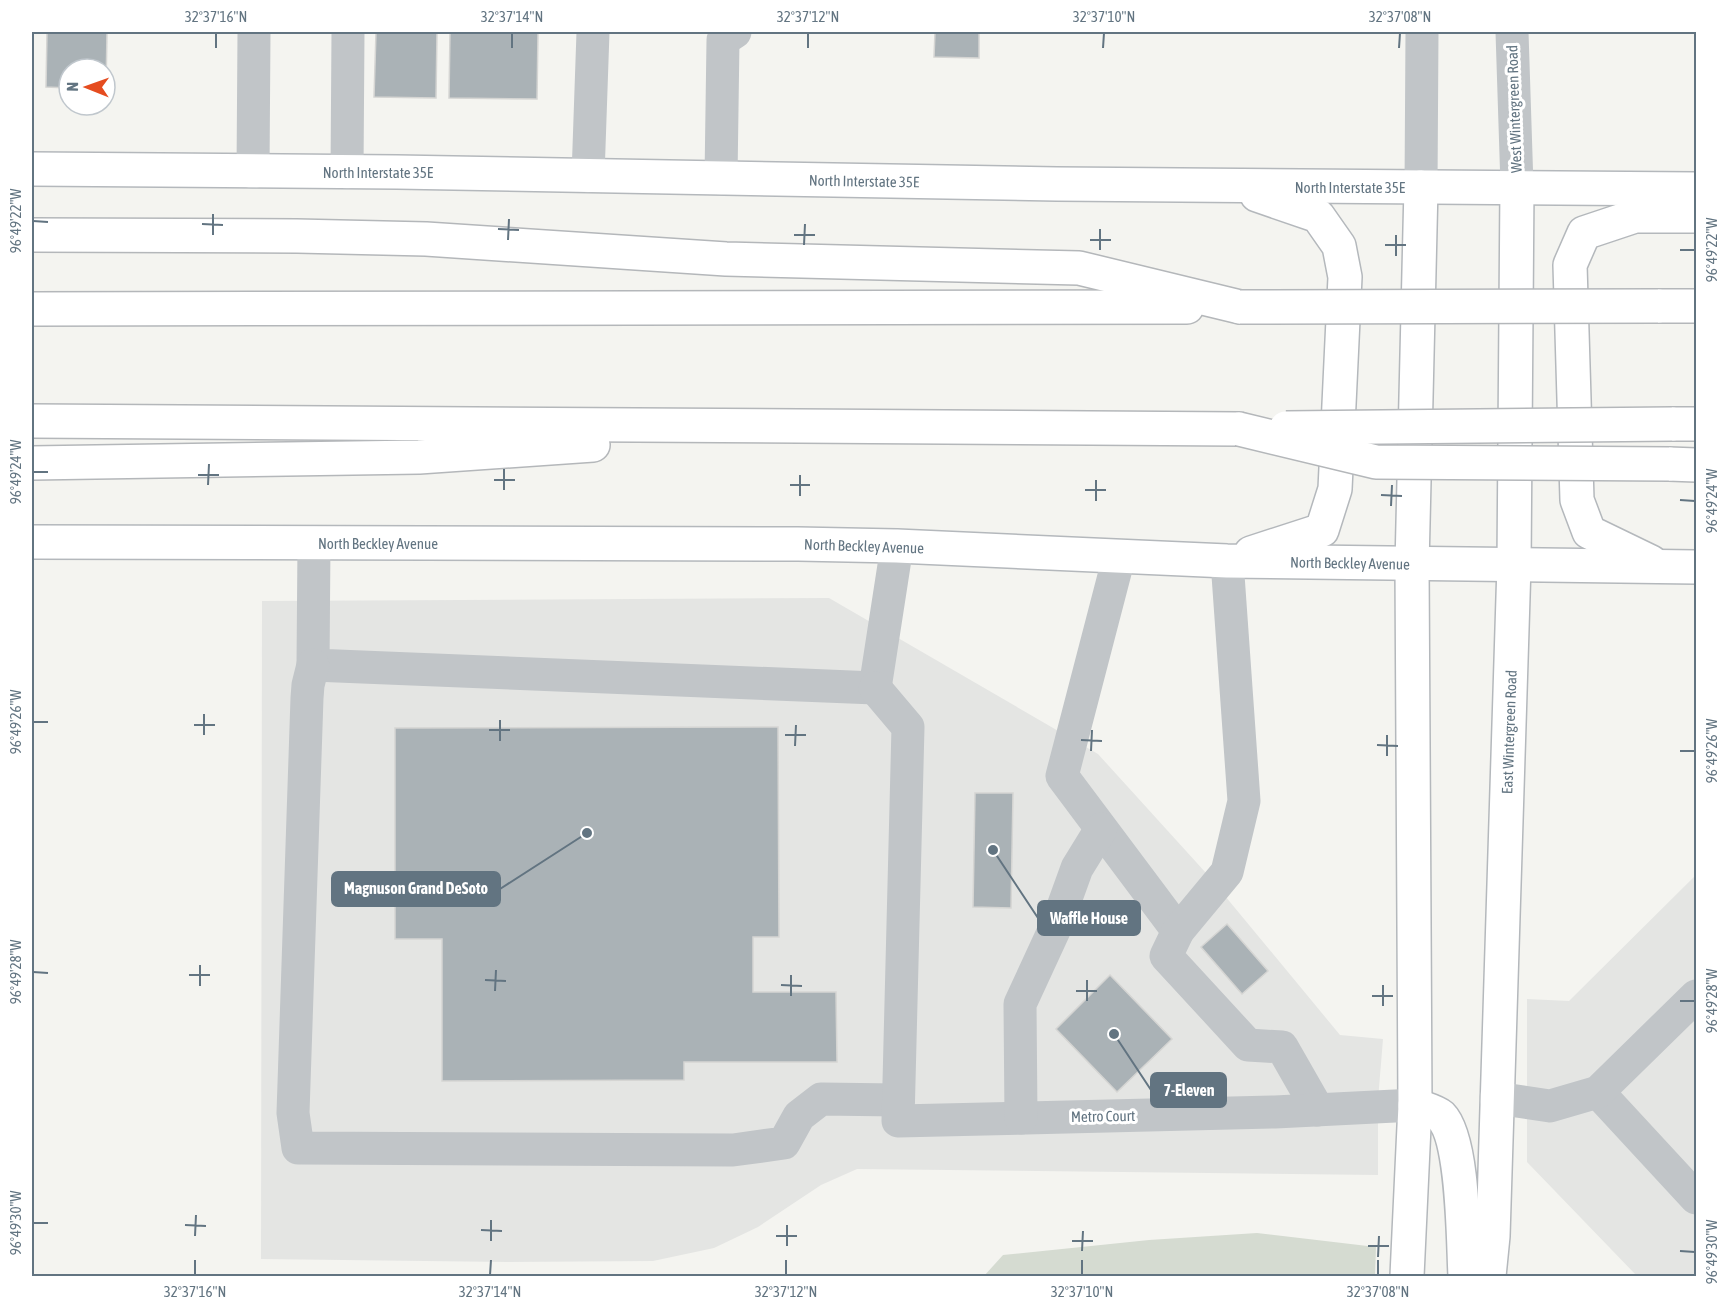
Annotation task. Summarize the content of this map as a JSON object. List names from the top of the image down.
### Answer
{
  "streets": {
    "main road": ["North Interstate 35E", "North Beckley Avenue", "East Wintergreen Road"],
    "street": ["West Wintergreen Road", "Metro Court"]
  },
  "crossings": [
    ["West Wintergreen Road", "North Interstate 35E"],
    ["West Wintergreen Road", "East Wintergreen Road"],
    ["North Interstate 35E", "East Wintergreen Road"],
    ["North Beckley Avenue", "East Wintergreen Road"]
  ],
  "places": ["Magnuson Grand DeSoto", "Waffle House", "7-Eleven"],
  "north": "left",
  "coordinates": [
    "32°37'16\"N",
    "32°37'14\"N",
    "32°37'12\"N",
    "32°37'10\"N",
    "32°37'08\"N",
    "96°49'22\"W",
    "96°49'24\"W",
    "96°49'26\"W",
    "96°49'28\"W",
    "96°49'30\"W"
  ]
}
